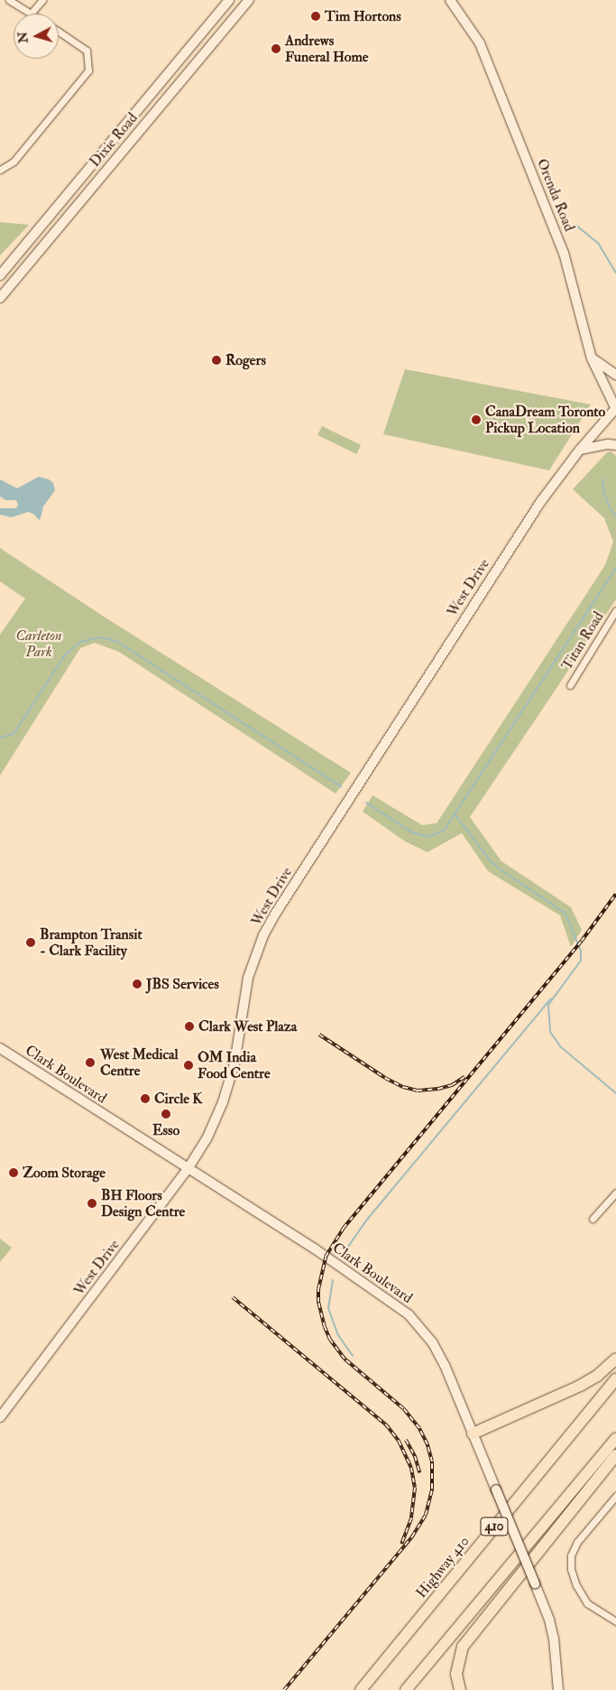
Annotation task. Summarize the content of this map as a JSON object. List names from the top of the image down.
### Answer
{
  "streets": {
    "highway": ["410", "Highway 410"],
    "street": [
      "Dixie Road",
      "Orenda Road",
      "West Drive",
      "Titan Road",
      "Clark Boulevard"
    ]
  },
  "crossings": [
    ["Orenda Road", "West Drive"],
    ["West Drive", "Clark Boulevard"]
  ],
  "parks": ["Carleton Park"],
  "places": [
    "Tim Hortons",
    "Andrews Funeral Home",
    "Rogers",
    "CanaDream Toronto Pickup Location",
    "Brampton Transit - Clark Facility",
    "JBS Services",
    "Clark West Plaza",
    "West Medical Centre",
    "OM India Food Centre",
    "Circle K",
    "Esso",
    "Zoom Storage",
    "BH Floors Design Centre"
  ],
  "north": "left"
}
